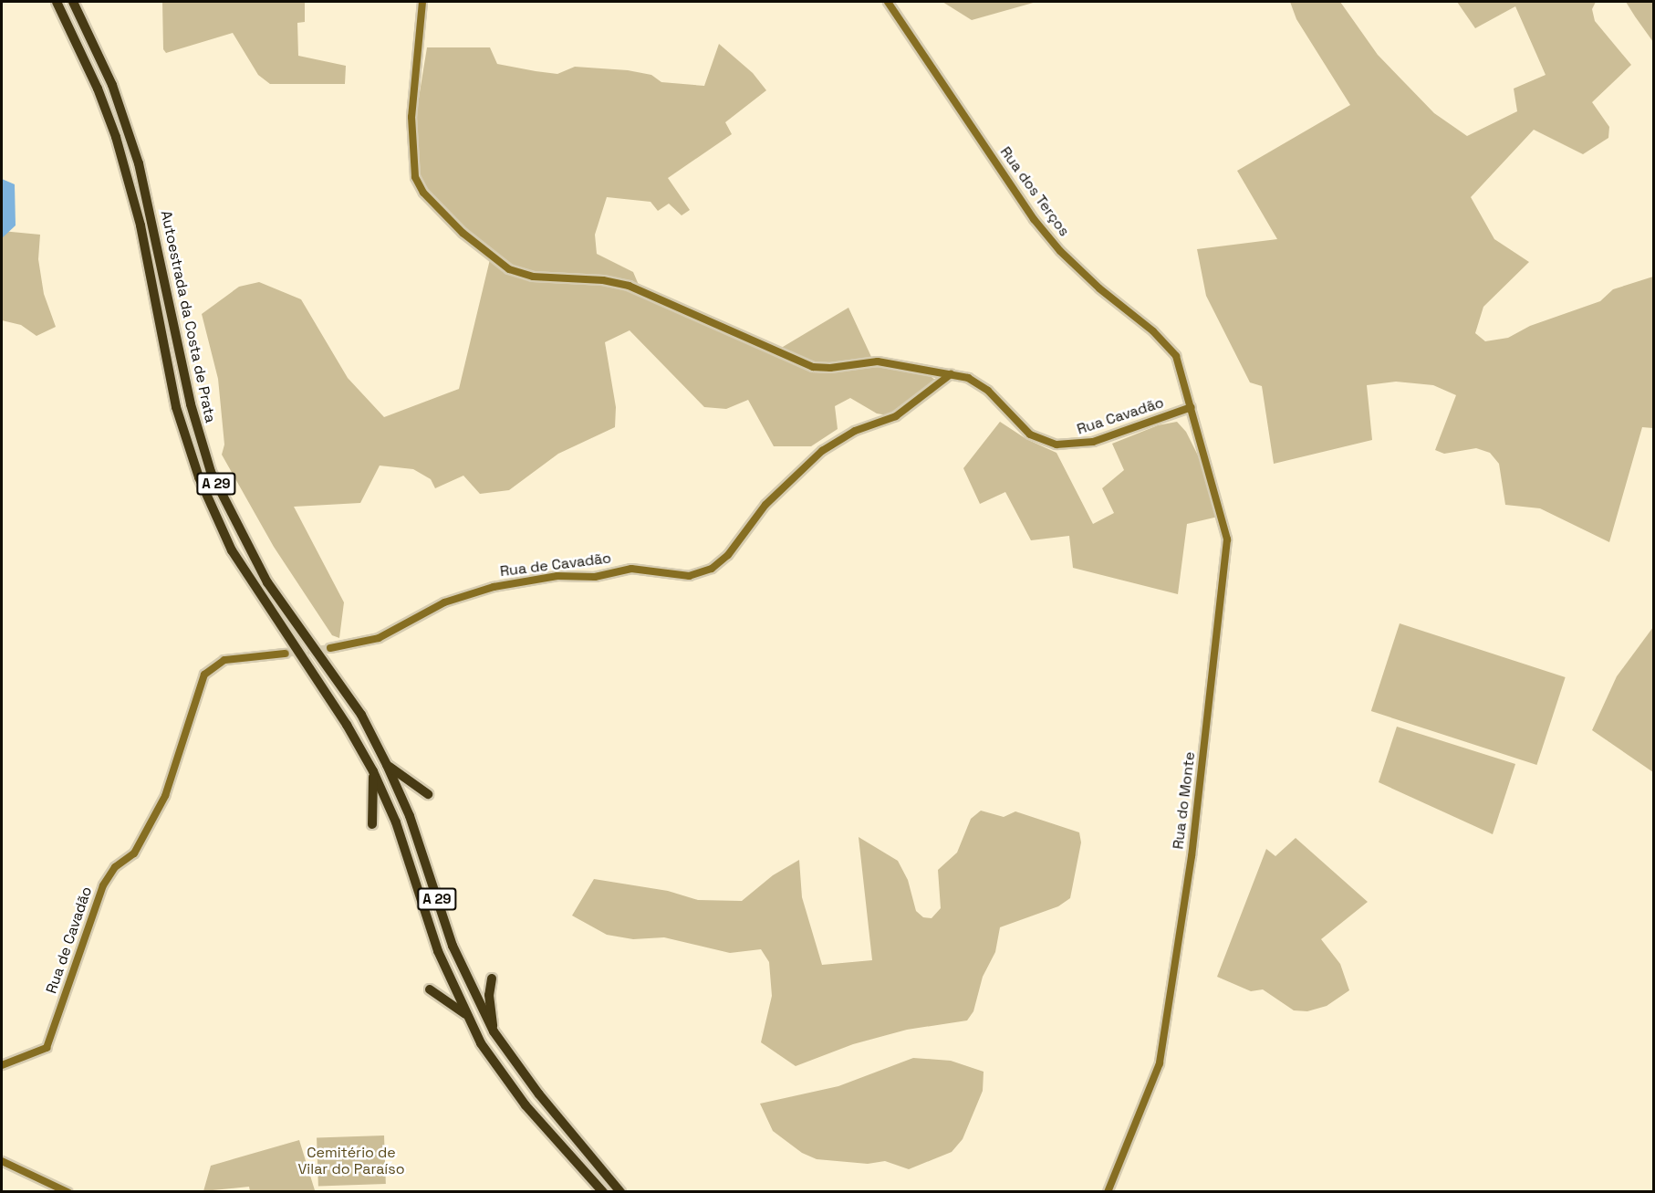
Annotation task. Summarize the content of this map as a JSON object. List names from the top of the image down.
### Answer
{
  "streets": {
    "highway": ["Autoestrada da Costa de Prata", "A 29"],
    "street": [
      "Rua dos Terços",
      "Rua Cavadão",
      "Rua de Cavadão",
      "Rua do Monte"
    ]
  },
  "crossings": [
    ["Rua dos Terços", "Rua Cavadão"],
    ["Rua dos Terços", "Rua do Monte"],
    ["Rua Cavadão", "Rua de Cavadão"],
    ["Rua Cavadão", "Rua do Monte"]
  ],
  "parks": ["Cemitério de Vilar do Paraíso"]
}
